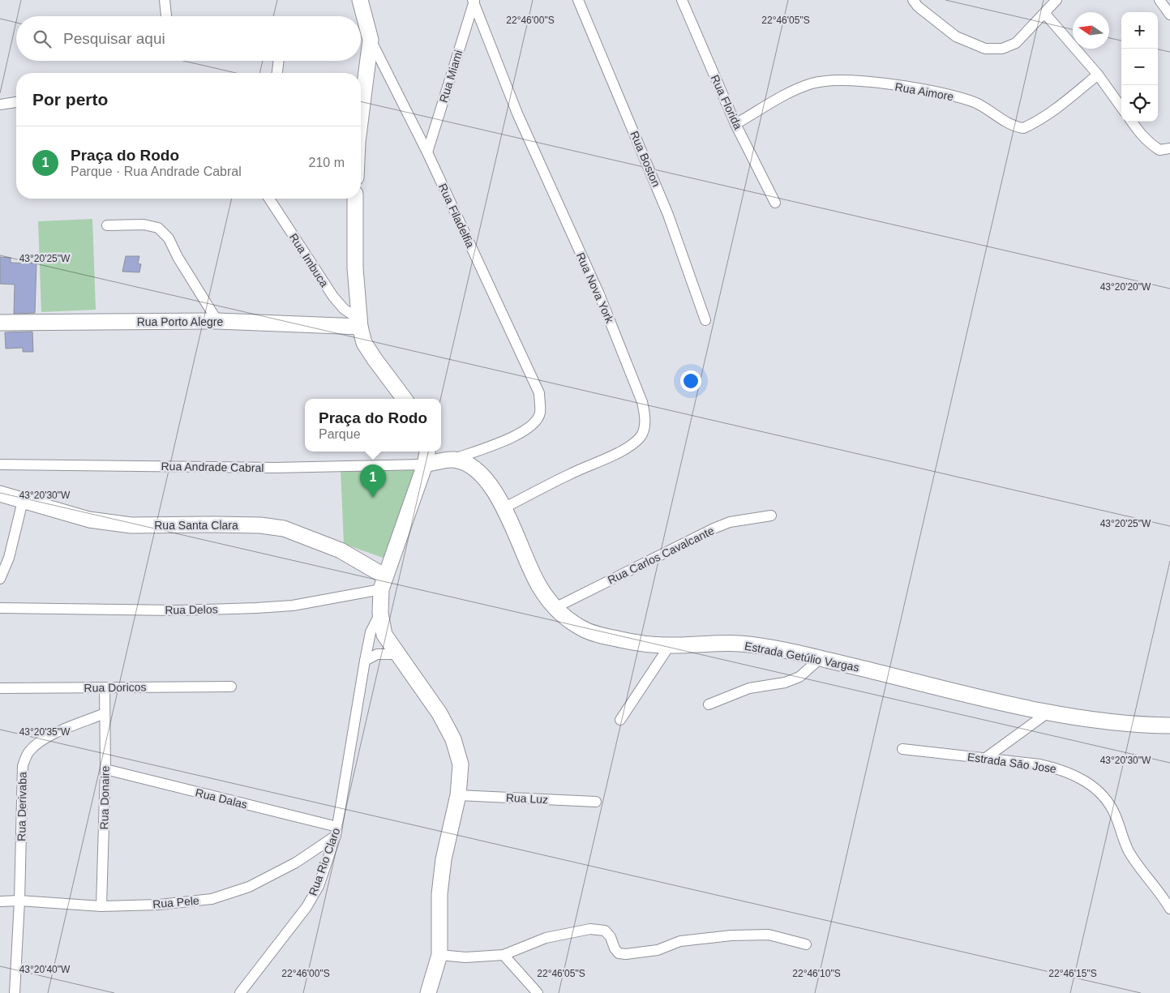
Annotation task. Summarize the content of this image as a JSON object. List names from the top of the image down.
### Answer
{
  "streets": {
    "main road": ["Rua Porto Alegre", "Rua Santa Clara", "Estrada Getúlio Vargas"],
    "street": [
      "Rua Miami",
      "Rua Aimore",
      "Rua Florida",
      "Rua Boston",
      "Rua Filadelfia",
      "Rua Imbuca",
      "Rua Nova York",
      "Rua Andrade Cabral",
      "Rua Carlos Cavalcante",
      "Rua Delos",
      "Rua Doricos",
      "Estrada Sāo Jose",
      "Rua Donaire",
      "Rua Dalas",
      "Rua Luz",
      "Rua Derivaba",
      "Rua Rio Claro",
      "Rua Pele"
    ]
  },
  "crossings": [
    ["Rua Miami", "Rua Filadelfia"],
    ["Rua Miami", "Rua Nova York"],
    ["Rua Aimore", "Rua Florida"],
    ["Rua Filadelfia", "Estrada Getúlio Vargas"],
    ["Rua Imbuca", "Rua Porto Alegre"],
    ["Rua Nova York", "Estrada Getúlio Vargas"],
    ["Rua Santa Clara", "Rua Delos"],
    ["Rua Carlos Cavalcante", "Estrada Getúlio Vargas"],
    ["Rua Doricos", "Rua Donaire"],
    ["Rua Donaire", "Rua Dalas"],
    ["Rua Donaire", "Rua Derivaba"],
    ["Rua Donaire", "Rua Pele"],
    ["Rua Dalas", "Rua Rio Claro"],
    ["Rua Dalas", "Rua Pele"],
    ["Rua Derivaba", "Rua Pele"],
    ["Rua Rio Claro", "Rua Pele"]
  ],
  "north": "left",
  "page": {
    "map_buttons": ["+", "−"],
    "search": "Pesquisar aqui",
    "heading": "Por perto",
    "list": [
      {
        "mark": "1",
        "name": "Praça do Rodo",
        "note": "Parque · Rua Andrade Cabral",
        "value": "210 m"
      }
    ],
    "popup": ["Praça do Rodo", "Parque"],
    "pins": "1"
  },
  "coordinates": [
    "22°46'00\"S",
    "22°46'05\"S",
    "43°20'25\"W",
    "43°20'20\"W",
    "43°20'30\"W",
    "43°20'35\"W",
    "43°20'40\"W",
    "22°46'10\"S",
    "22°46'15\"S"
  ]
}
